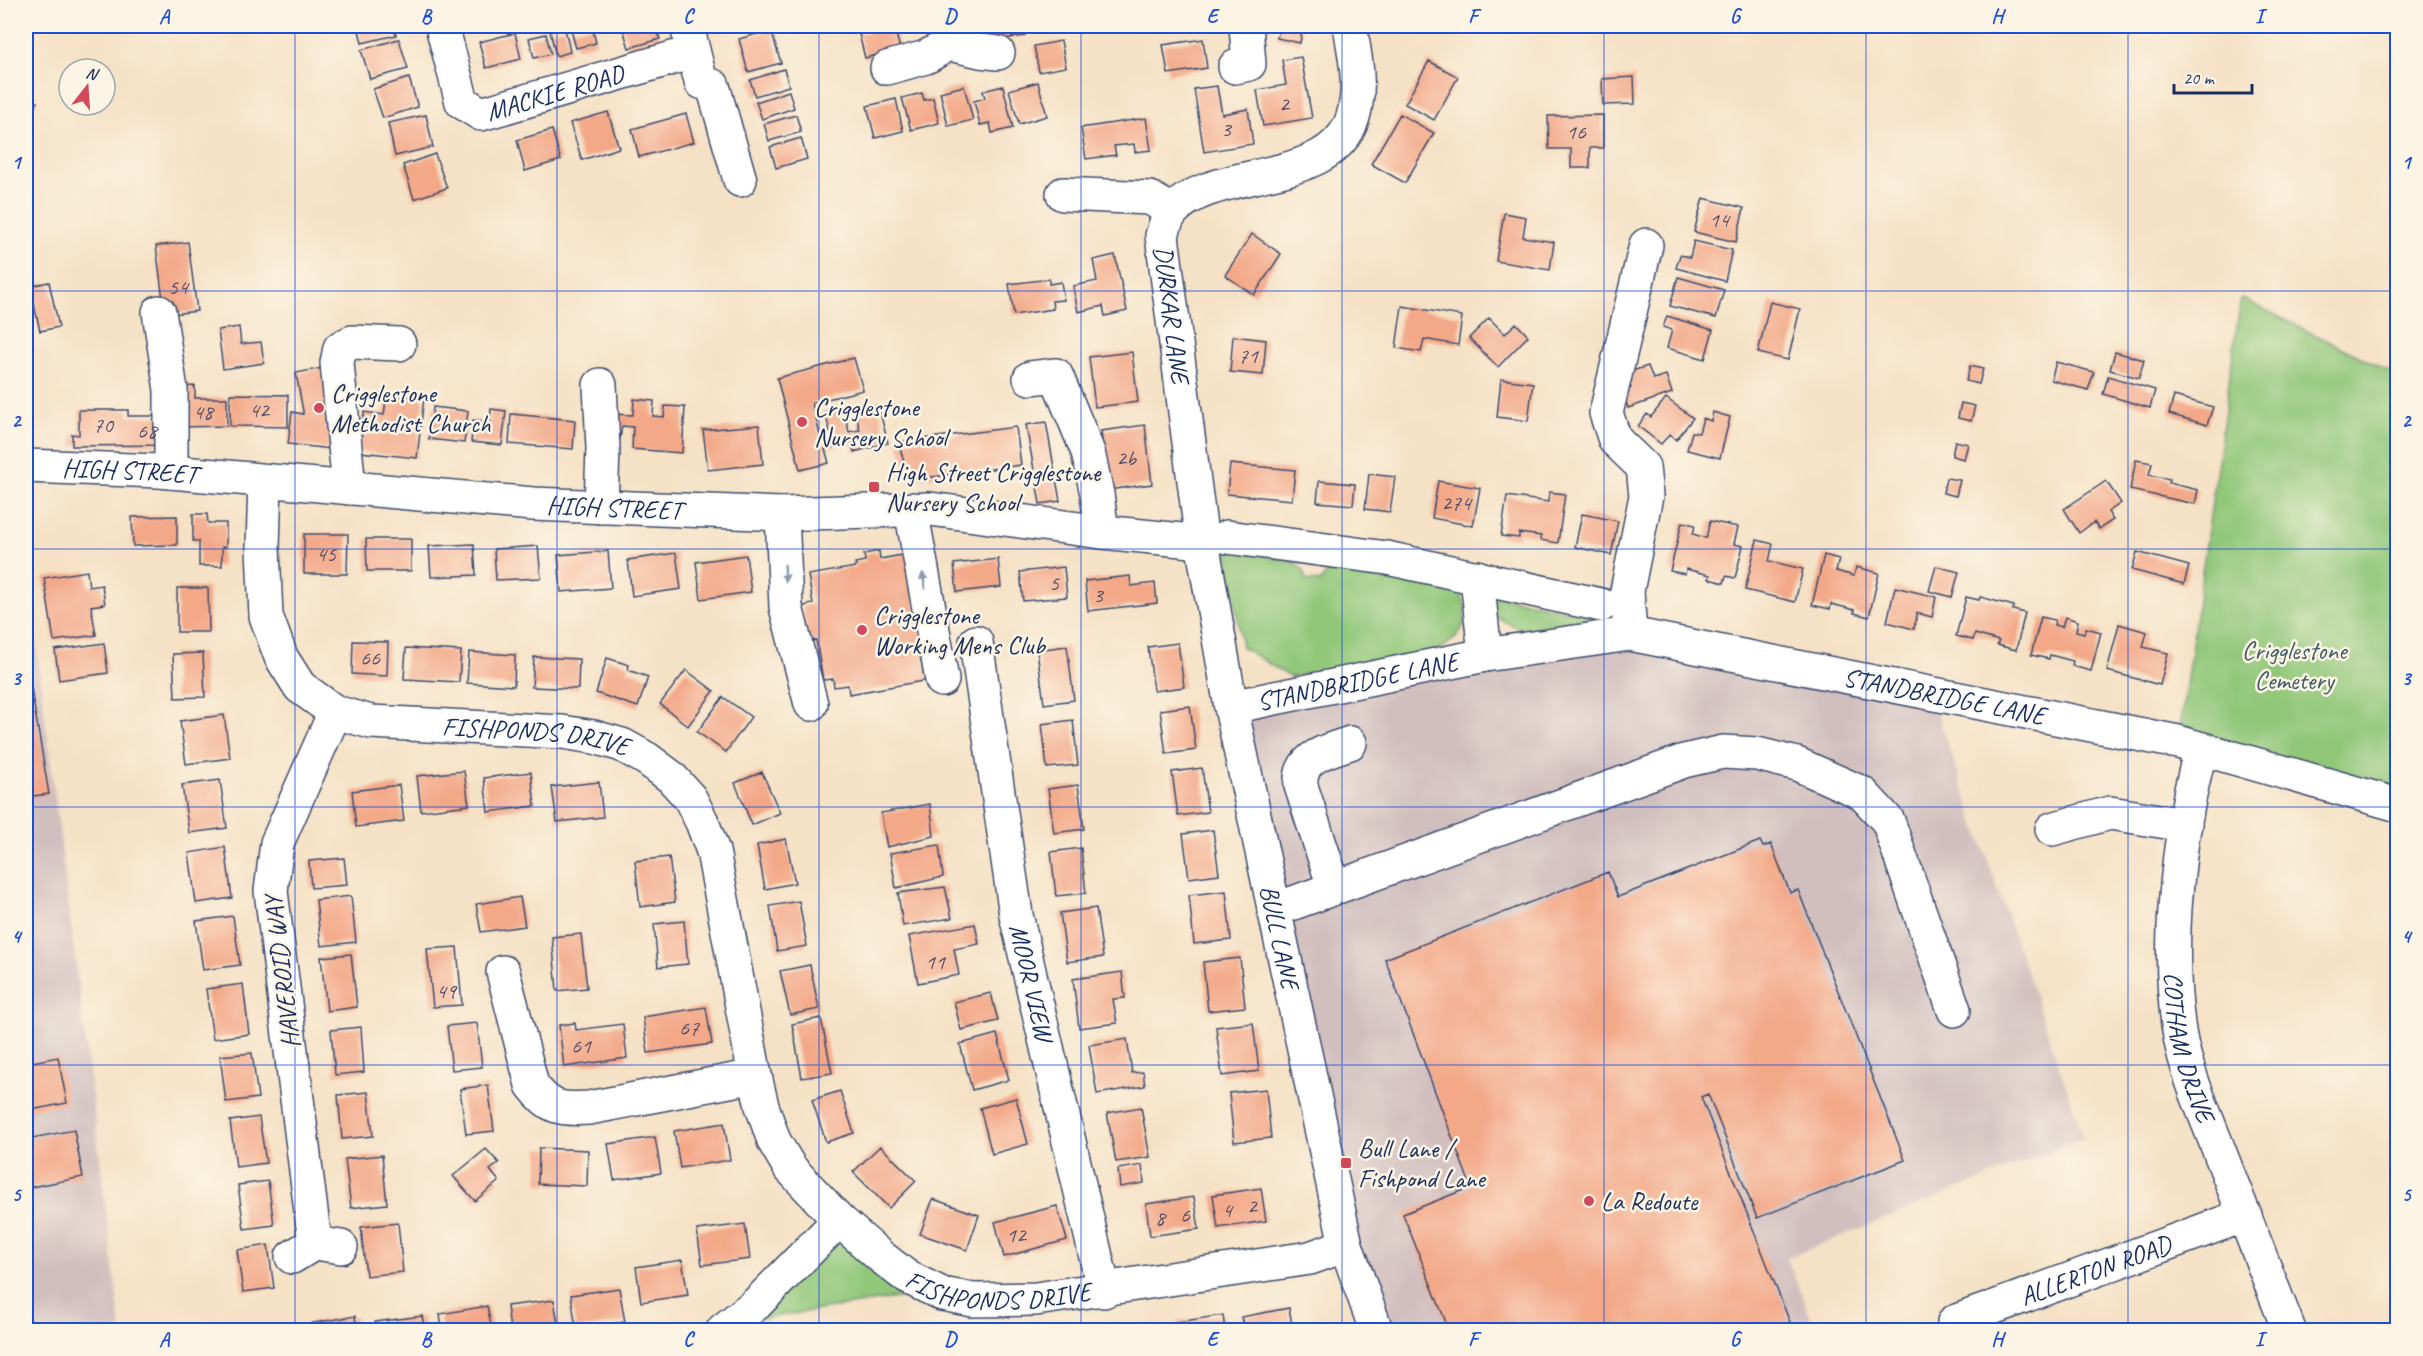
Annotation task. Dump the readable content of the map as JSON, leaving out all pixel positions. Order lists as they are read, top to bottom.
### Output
{
  "streets": {
    "street": [
      "MACKIE ROAD",
      "DURKAR LANE",
      "HIGH STREET",
      "STANDBRIDGE LANE",
      "FISHPONDS DRIVE",
      "BULL LANE",
      "HAVEROID WAY",
      "MOOR VIEW",
      "COTHAM DRIVE",
      "ALLERTON ROAD"
    ]
  },
  "crossings": [
    ["DURKAR LANE", "HIGH STREET"],
    ["DURKAR LANE", "BULL LANE"],
    ["HIGH STREET", "FISHPONDS DRIVE"],
    ["HIGH STREET", "BULL LANE"],
    ["STANDBRIDGE LANE", "BULL LANE"],
    ["STANDBRIDGE LANE", "COTHAM DRIVE"],
    ["FISHPONDS DRIVE", "BULL LANE"],
    ["FISHPONDS DRIVE", "HAVEROID WAY"],
    ["FISHPONDS DRIVE", "MOOR VIEW"],
    ["COTHAM DRIVE", "ALLERTON ROAD"]
  ],
  "parks": ["Crigglestone Cemetery"],
  "places": {
    "other": [
      "Crigglestone Methodist Church",
      "Crigglestone Nursery School",
      "Crigglestone Working Mens Club",
      "La Redoute"
    ],
    "transit": ["High Street Crigglestone Nursery School", "Bull Lane / Fishpond Lane"]
  },
  "house_numbers": [
    "2",
    "3",
    "16",
    "14",
    "54",
    "71",
    "42",
    "48",
    "70",
    "68",
    "2b",
    "274",
    "45",
    "5",
    "3",
    "66",
    "11",
    "49",
    "67",
    "61",
    "2",
    "4",
    "6",
    "8",
    "12"
  ],
  "scale_bar": "20 m",
  "north": "top",
  "grid": {
    "columns": [
      "A",
      "B",
      "C",
      "D",
      "E",
      "F",
      "G",
      "H",
      "I"
    ],
    "rows": [
      "1",
      "2",
      "3",
      "4",
      "5"
    ]
  }
}
